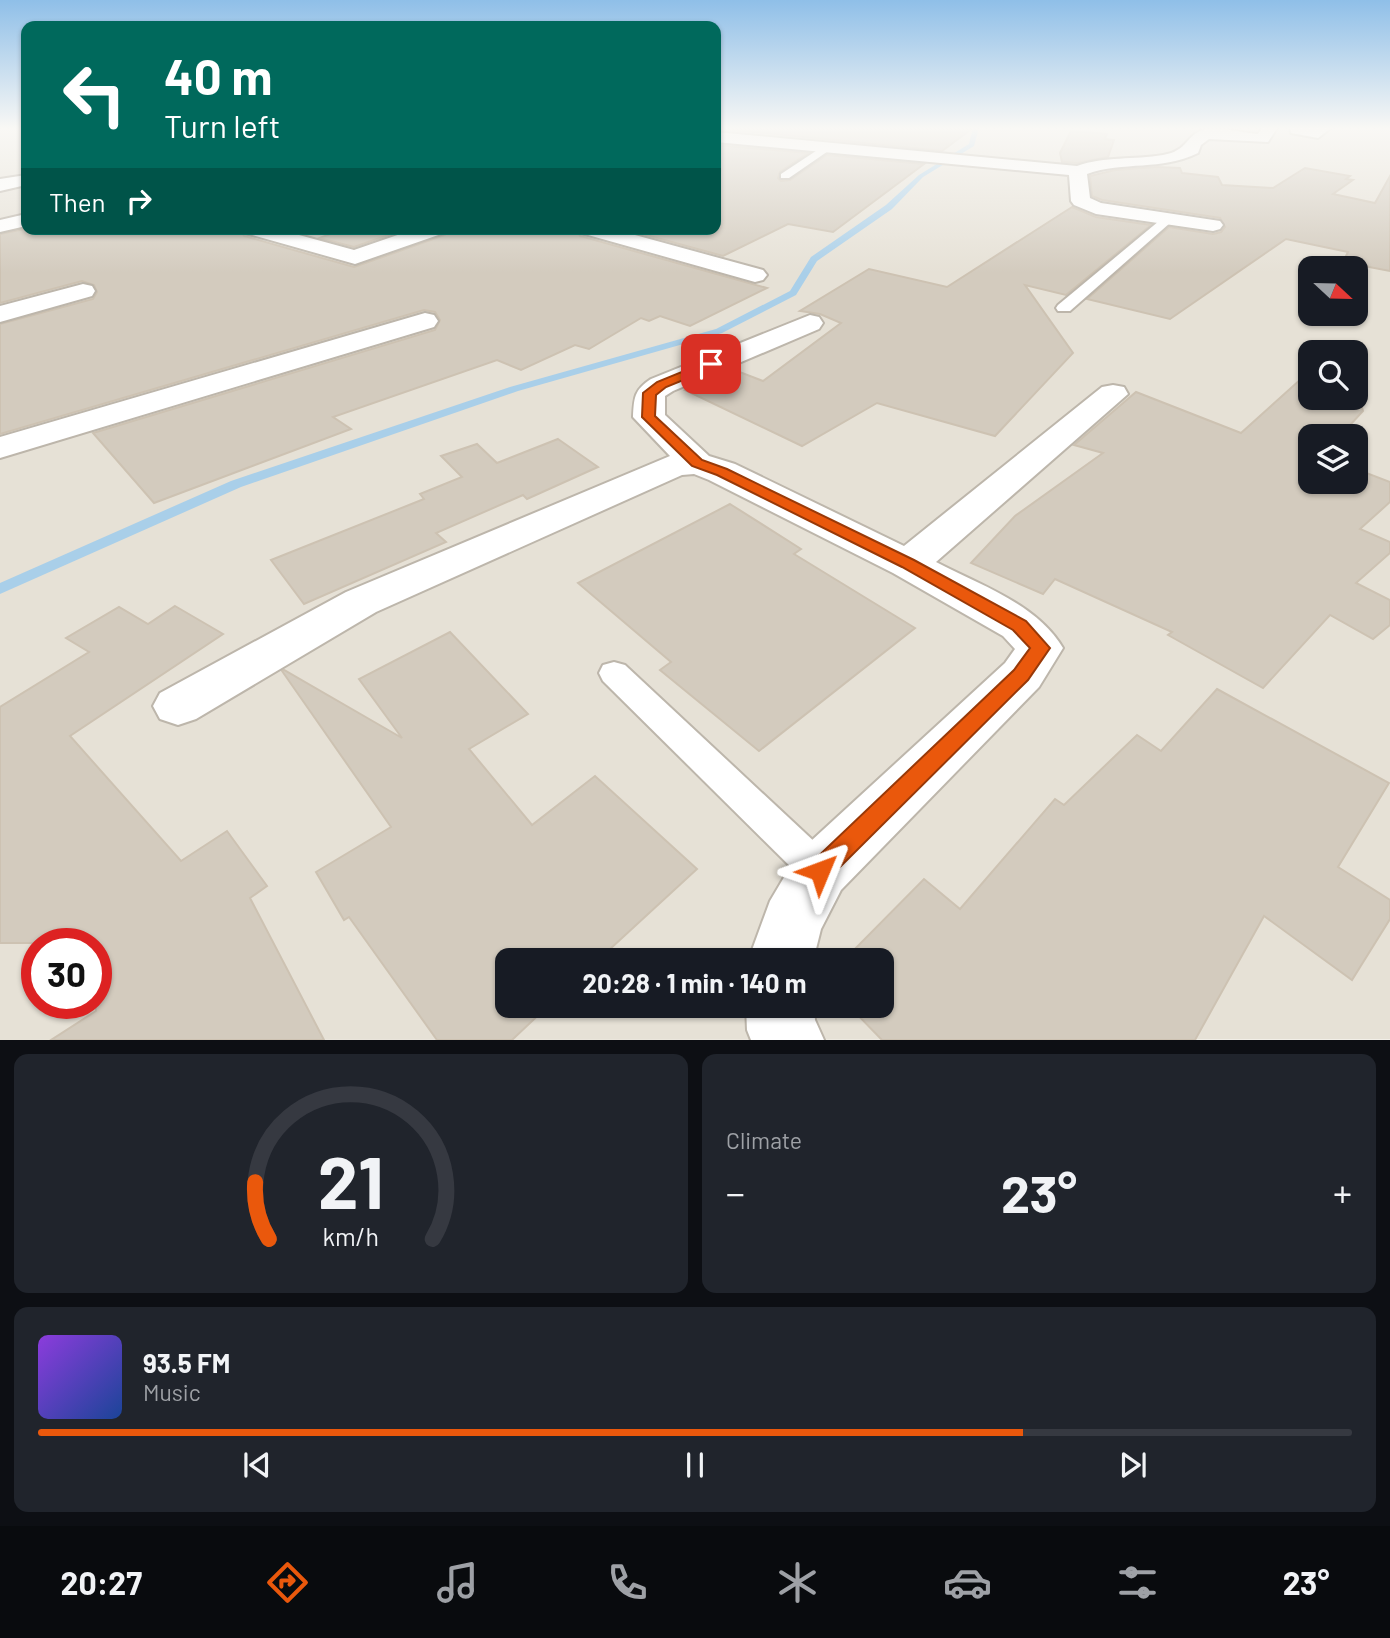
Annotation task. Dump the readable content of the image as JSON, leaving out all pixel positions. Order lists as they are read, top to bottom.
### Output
{
  "north": "right",
  "page": {
    "turn": ["40 m", "Turn left"],
    "then": "Then",
    "limit": "30",
    "trip": "20:28 · 1 min · 140 m",
    "tile": "Climate",
    "heat": ["−", "23°", "+"],
    "song": ["93.5 FM", "Music"],
    "tabs": ["20:27", "23°"],
    "gauge": ["21", "km/h"]
  }
}
